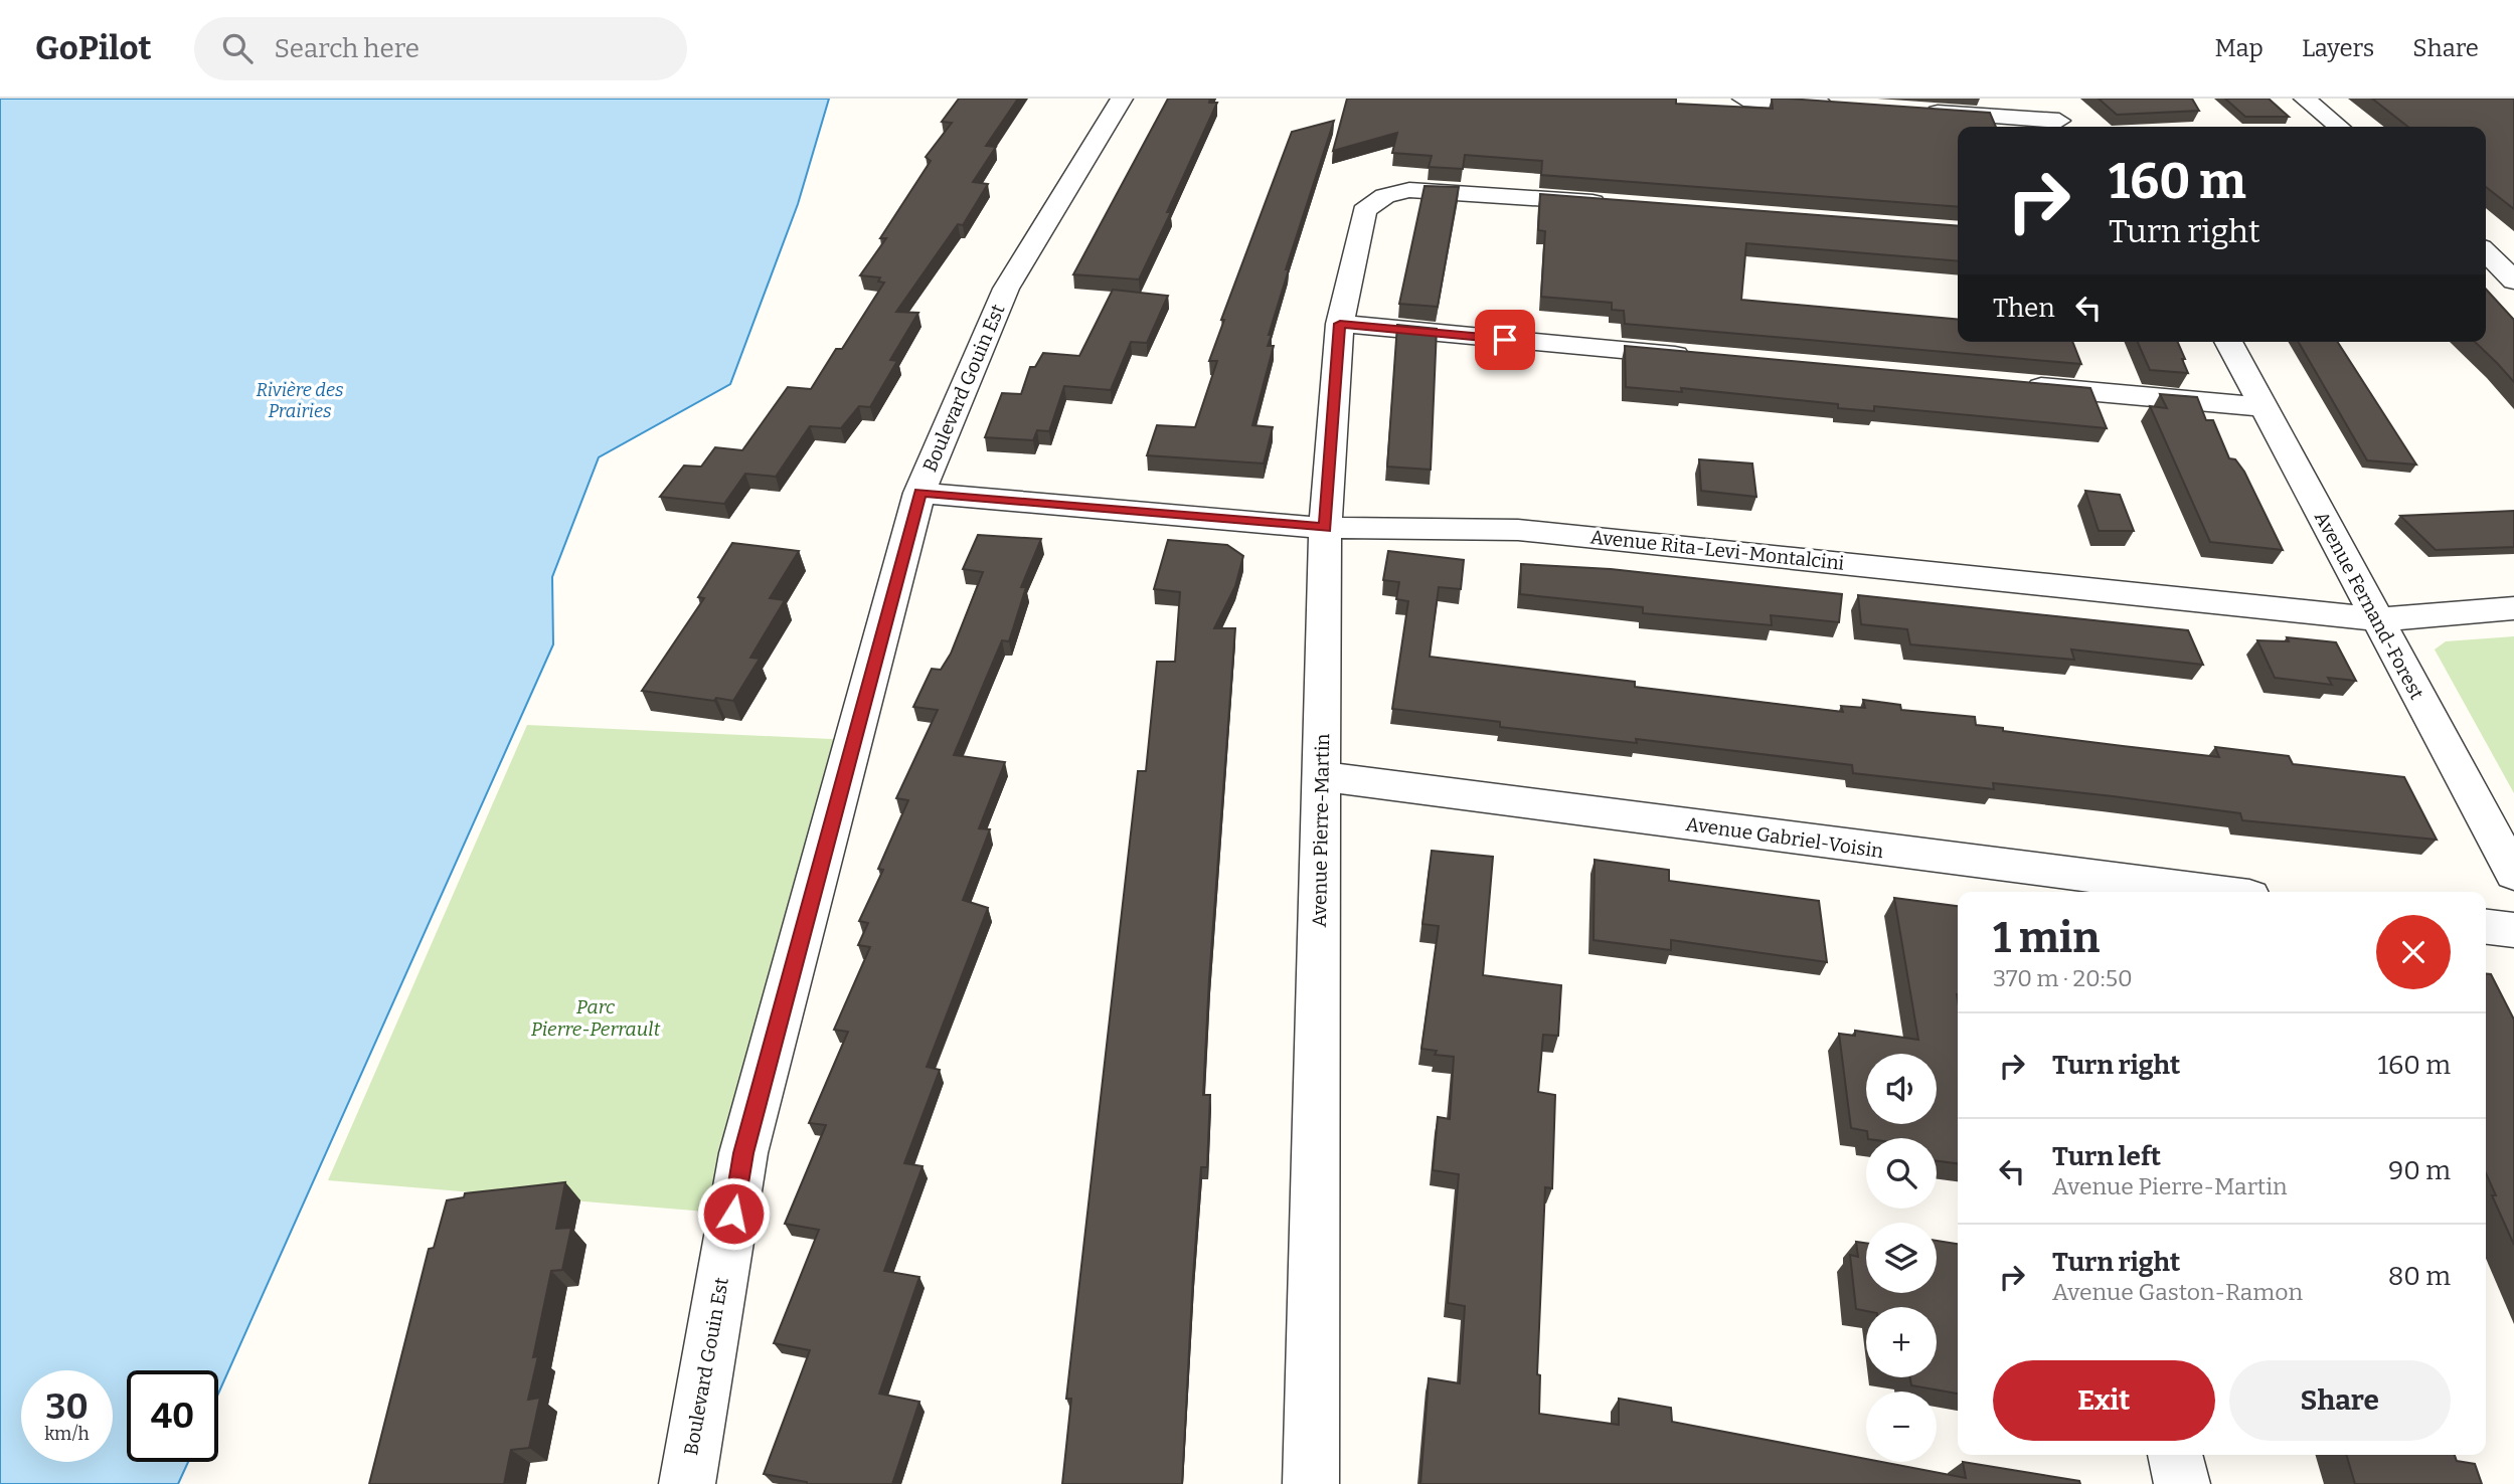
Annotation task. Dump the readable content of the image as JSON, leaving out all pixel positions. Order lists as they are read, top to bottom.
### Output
{
  "streets": {
    "street": [
      "Boulevard Gouin Est",
      "Avenue Rita-Levi-Montalcini",
      "Avenue Fernand-Forest",
      "Avenue Pierre-Martin",
      "Avenue Gabriel-Voisin"
    ]
  },
  "crossings": [
    ["Boulevard Gouin Est", "Avenue Rita-Levi-Montalcini"],
    ["Avenue Rita-Levi-Montalcini", "Avenue Fernand-Forest"],
    ["Avenue Rita-Levi-Montalcini", "Avenue Pierre-Martin"],
    ["Avenue Pierre-Martin", "Avenue Gabriel-Voisin"]
  ],
  "water": ["Rivière des Prairies"],
  "parks": ["Parc Pierre-Perrault"],
  "page": {
    "header": "GoPilot",
    "search": "Search here",
    "nav": ["Map", "Layers", "Share"],
    "turn": ["160 m", "Turn right"],
    "then": "Then",
    "heading": ["1 min", "370 m · 20:50"],
    "list": [
      {
        "name": "Turn right",
        "value": "160 m"
      },
      {
        "name": "Turn left",
        "note": "Avenue Pierre-Martin",
        "value": "90 m"
      },
      {
        "name": "Turn right",
        "note": "Avenue Gaston-Ramon",
        "value": "80 m"
      }
    ],
    "map_buttons": ["+", "−"],
    "buttons": ["Exit", "Share"],
    "speed": "30 km/h",
    "limit": "40"
  }
}
